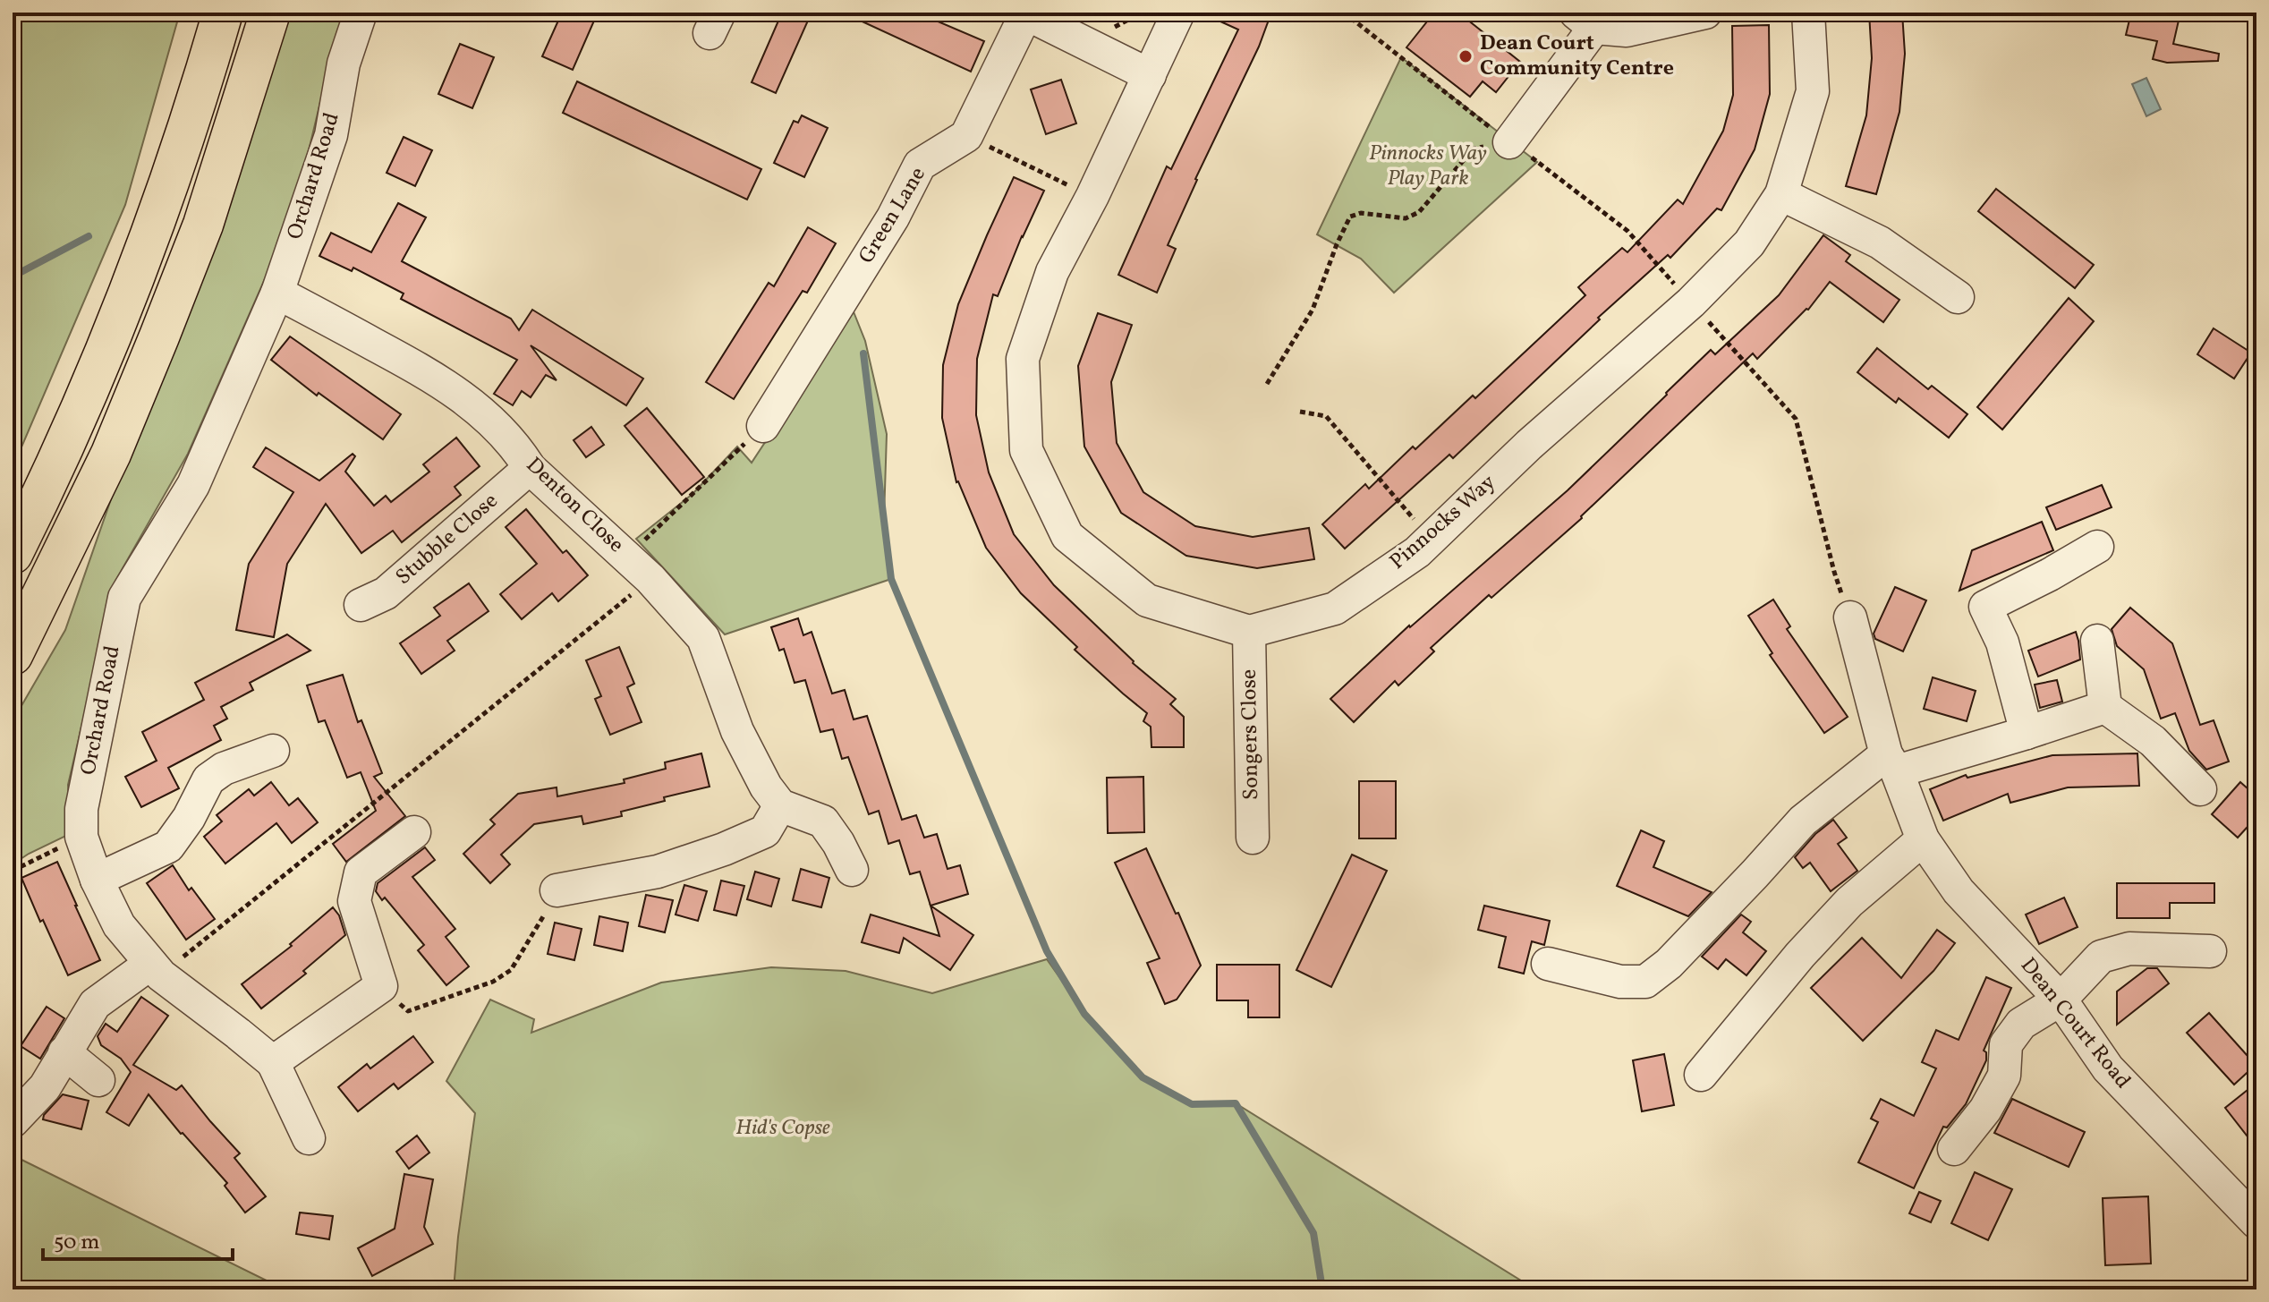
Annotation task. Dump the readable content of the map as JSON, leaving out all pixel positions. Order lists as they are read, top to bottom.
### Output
{
  "streets": {
    "street": [
      "Orchard Road",
      "Green Lane",
      "Denton Close",
      "Pinnocks Way",
      "Stubble Close",
      "Songers Close",
      "Dean Court Road"
    ]
  },
  "crossings": [
    ["Orchard Road", "Denton Close"],
    ["Denton Close", "Stubble Close"],
    ["Pinnocks Way", "Songers Close"]
  ],
  "parks": ["Pinnocks Way Play Park", "Hid's Copse"],
  "places": ["Dean Court Community Centre"],
  "scale_bar": "50 m"
}
